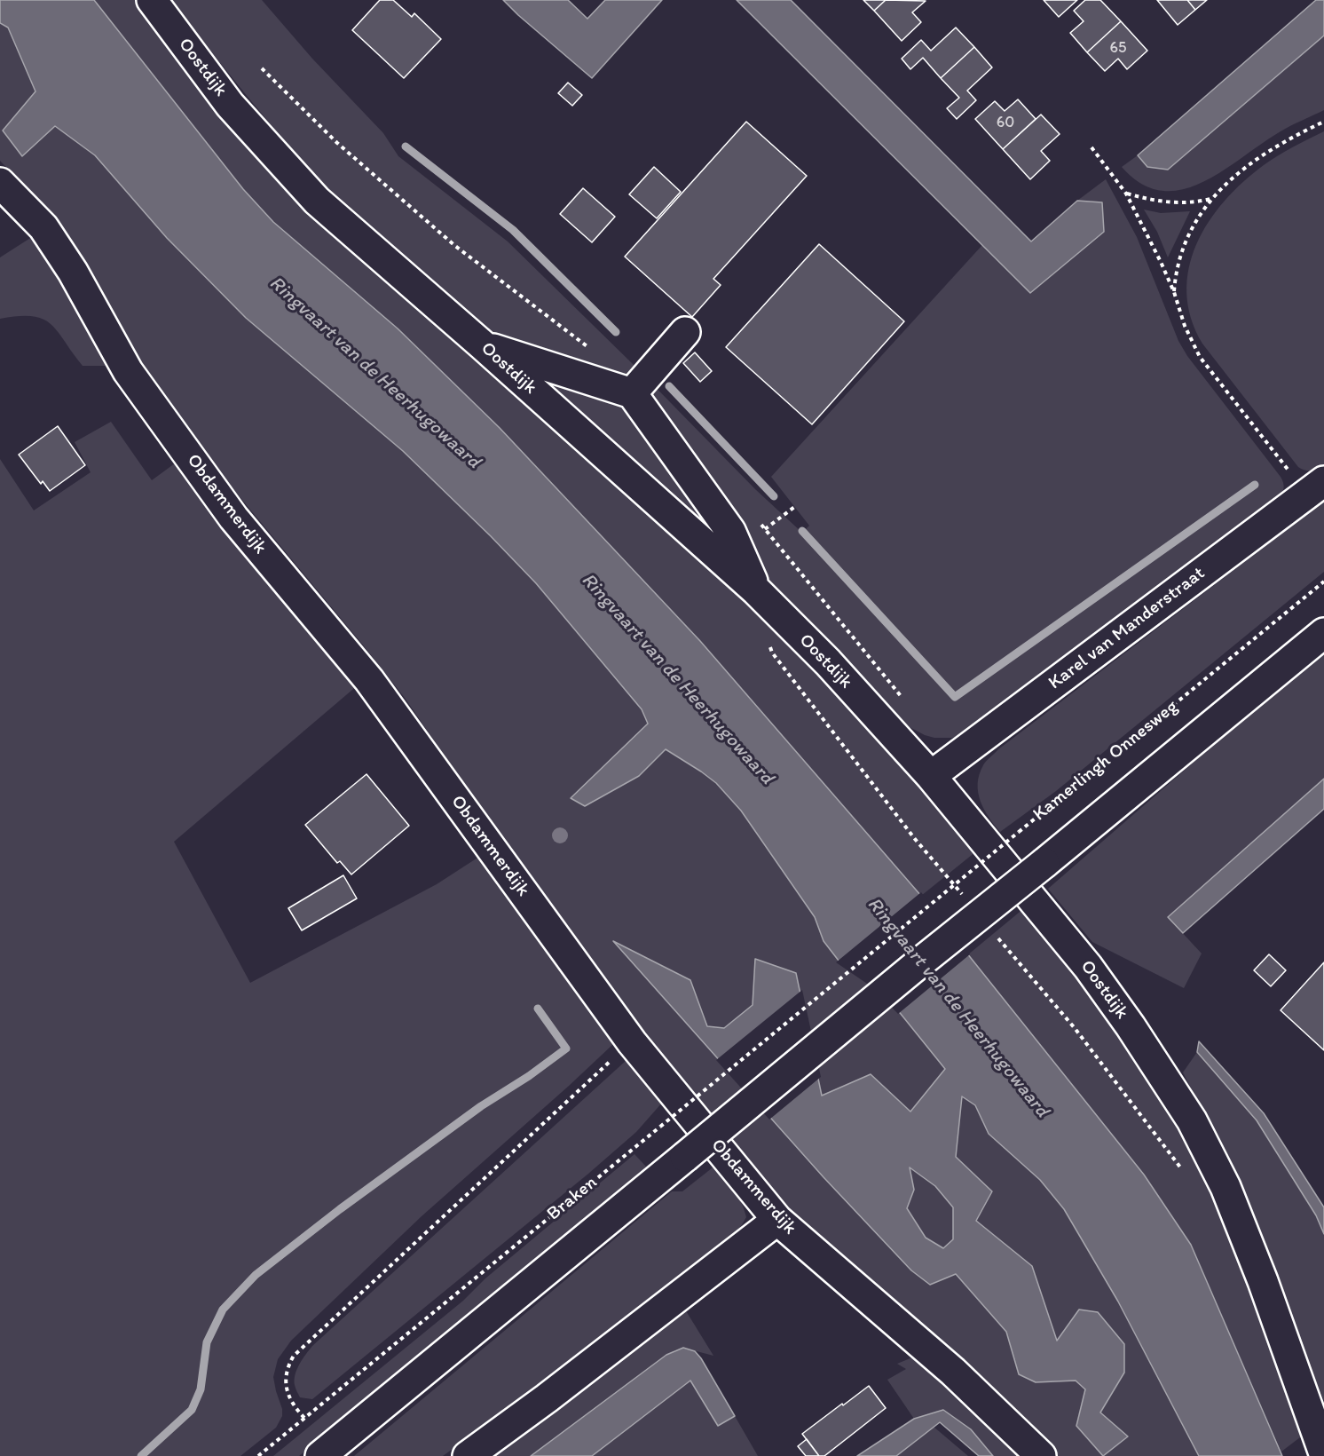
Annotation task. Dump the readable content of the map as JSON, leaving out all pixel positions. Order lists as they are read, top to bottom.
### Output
{
  "streets": {
    "street": [
      "Oostdijk",
      "Obdammerdijk",
      "Karel van Manderstraat",
      "Braken"
    ],
    "path": ["Kamerlingh Onnesweg"]
  },
  "crossings": [
    ["Oostdijk", "Karel van Manderstraat"],
    ["Kamerlingh Onnesweg", "Braken"]
  ],
  "water": ["Ringvaart van de Heerhugowaard"],
  "house_numbers": ["65", "60"]
}
